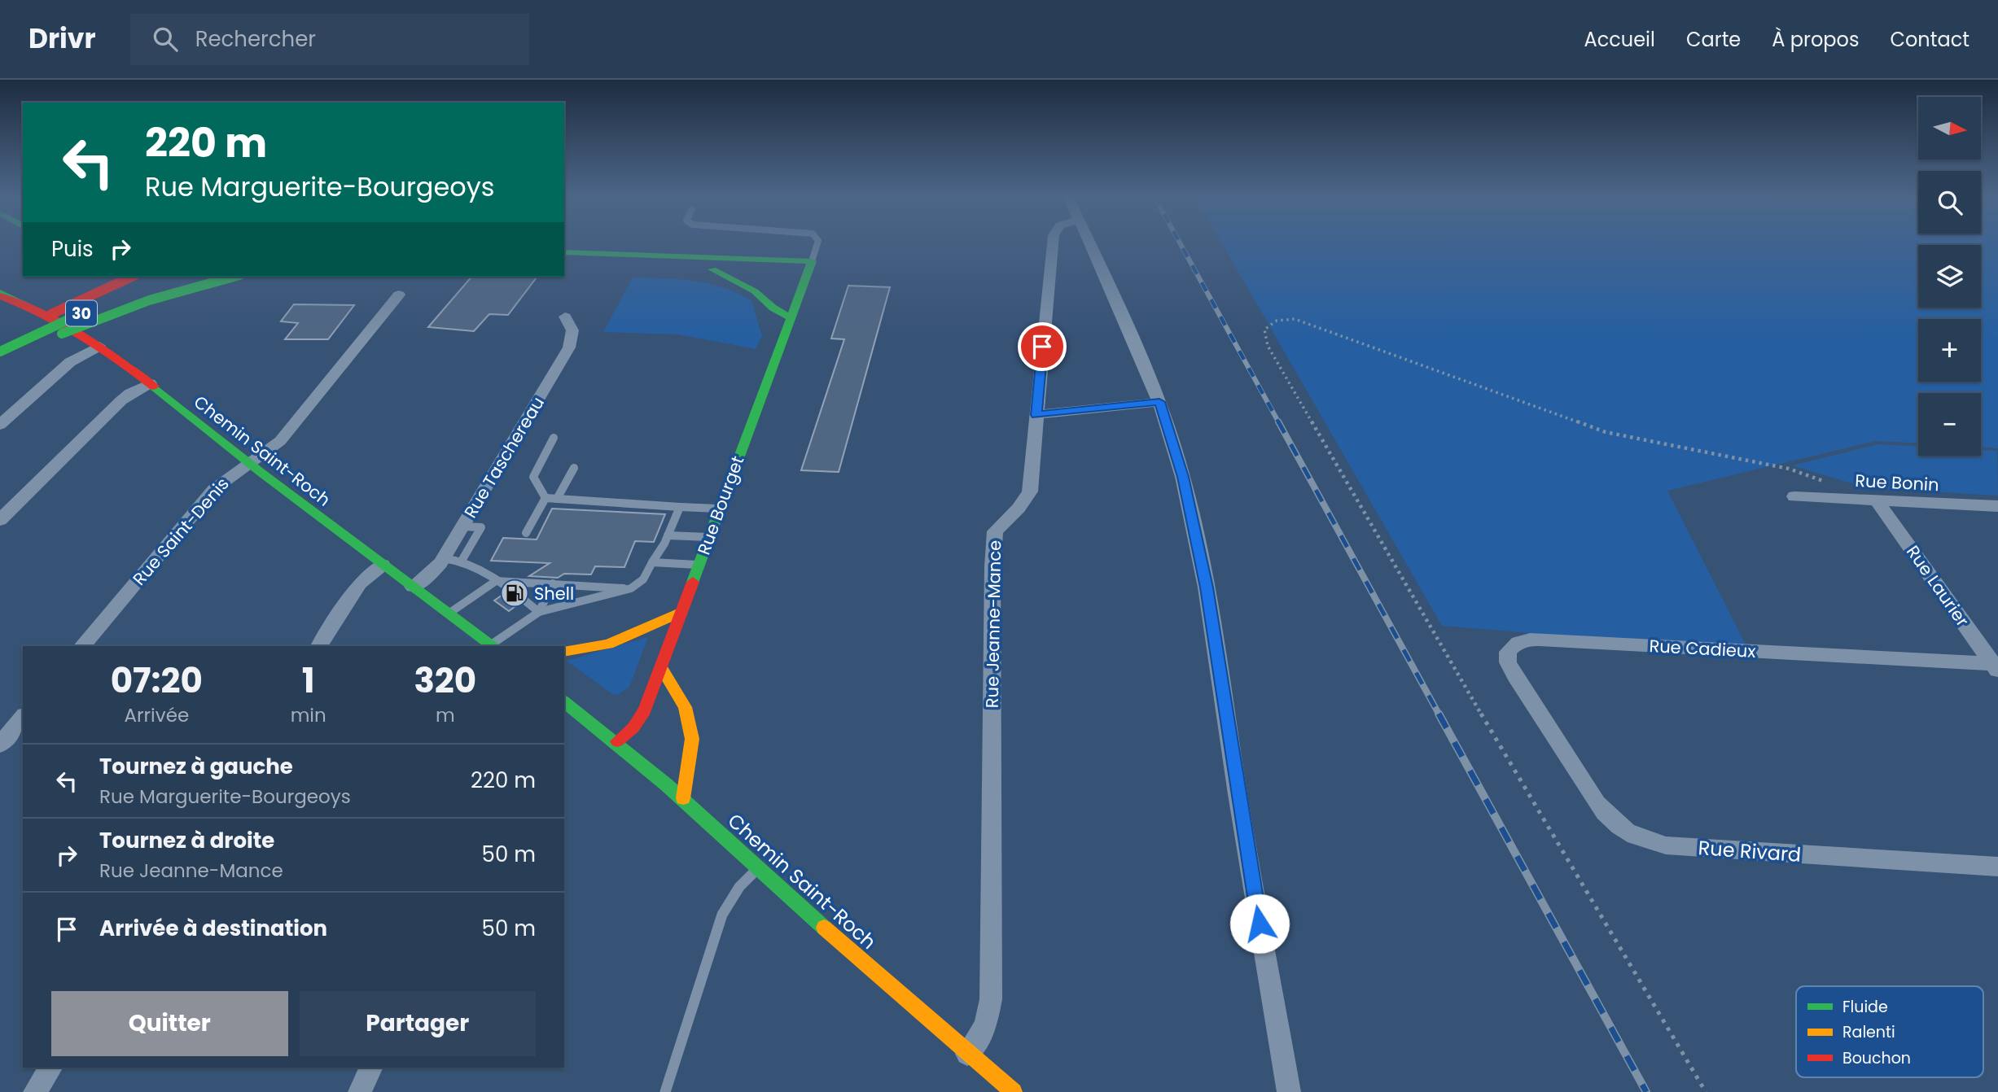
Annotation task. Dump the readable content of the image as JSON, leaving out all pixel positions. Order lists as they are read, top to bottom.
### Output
{
  "streets": {
    "main road": ["30", "Chemin Saint-Roch", "Rue Bourget"],
    "street": [
      "Rue Taschereau",
      "Rue Bonin",
      "Rue Saint-Denis",
      "Rue Laurier",
      "Rue Jeanne-Mance",
      "Rue Cadieux",
      "Rue Rivard"
    ]
  },
  "crossings": [
    ["Chemin Saint-Roch", "Rue Taschereau"],
    ["Chemin Saint-Roch", "Rue Bourget"],
    ["Chemin Saint-Roch", "Rue Saint-Denis"],
    ["Chemin Saint-Roch", "Rue Jeanne-Mance"],
    ["Rue Bonin", "Rue Laurier"],
    ["Rue Laurier", "Rue Cadieux"],
    ["Rue Cadieux", "Rue Rivard"]
  ],
  "places": {
    "fuel station": ["Shell"]
  },
  "legend": ["Fluide", "Ralenti", "Bouchon"],
  "north": "right",
  "page": {
    "header": "Drivr",
    "search": "Rechercher",
    "nav": [
      "Accueil",
      "Carte",
      "À propos",
      "Contact"
    ],
    "map_buttons": ["+", "−"],
    "turn": ["220 m", "Rue Marguerite-Bourgeoys"],
    "then": "Puis",
    "eta": [
      "07:20",
      "Arrivée",
      "1",
      "min",
      "320",
      "m"
    ],
    "list": [
      {
        "name": "Tournez à gauche",
        "note": "Rue Marguerite-Bourgeoys",
        "value": "220 m"
      },
      {
        "name": "Tournez à droite",
        "note": "Rue Jeanne-Mance",
        "value": "50 m"
      },
      {
        "name": "Arrivée à destination",
        "value": "50 m"
      }
    ],
    "buttons": ["Quitter", "Partager"]
  }
}
